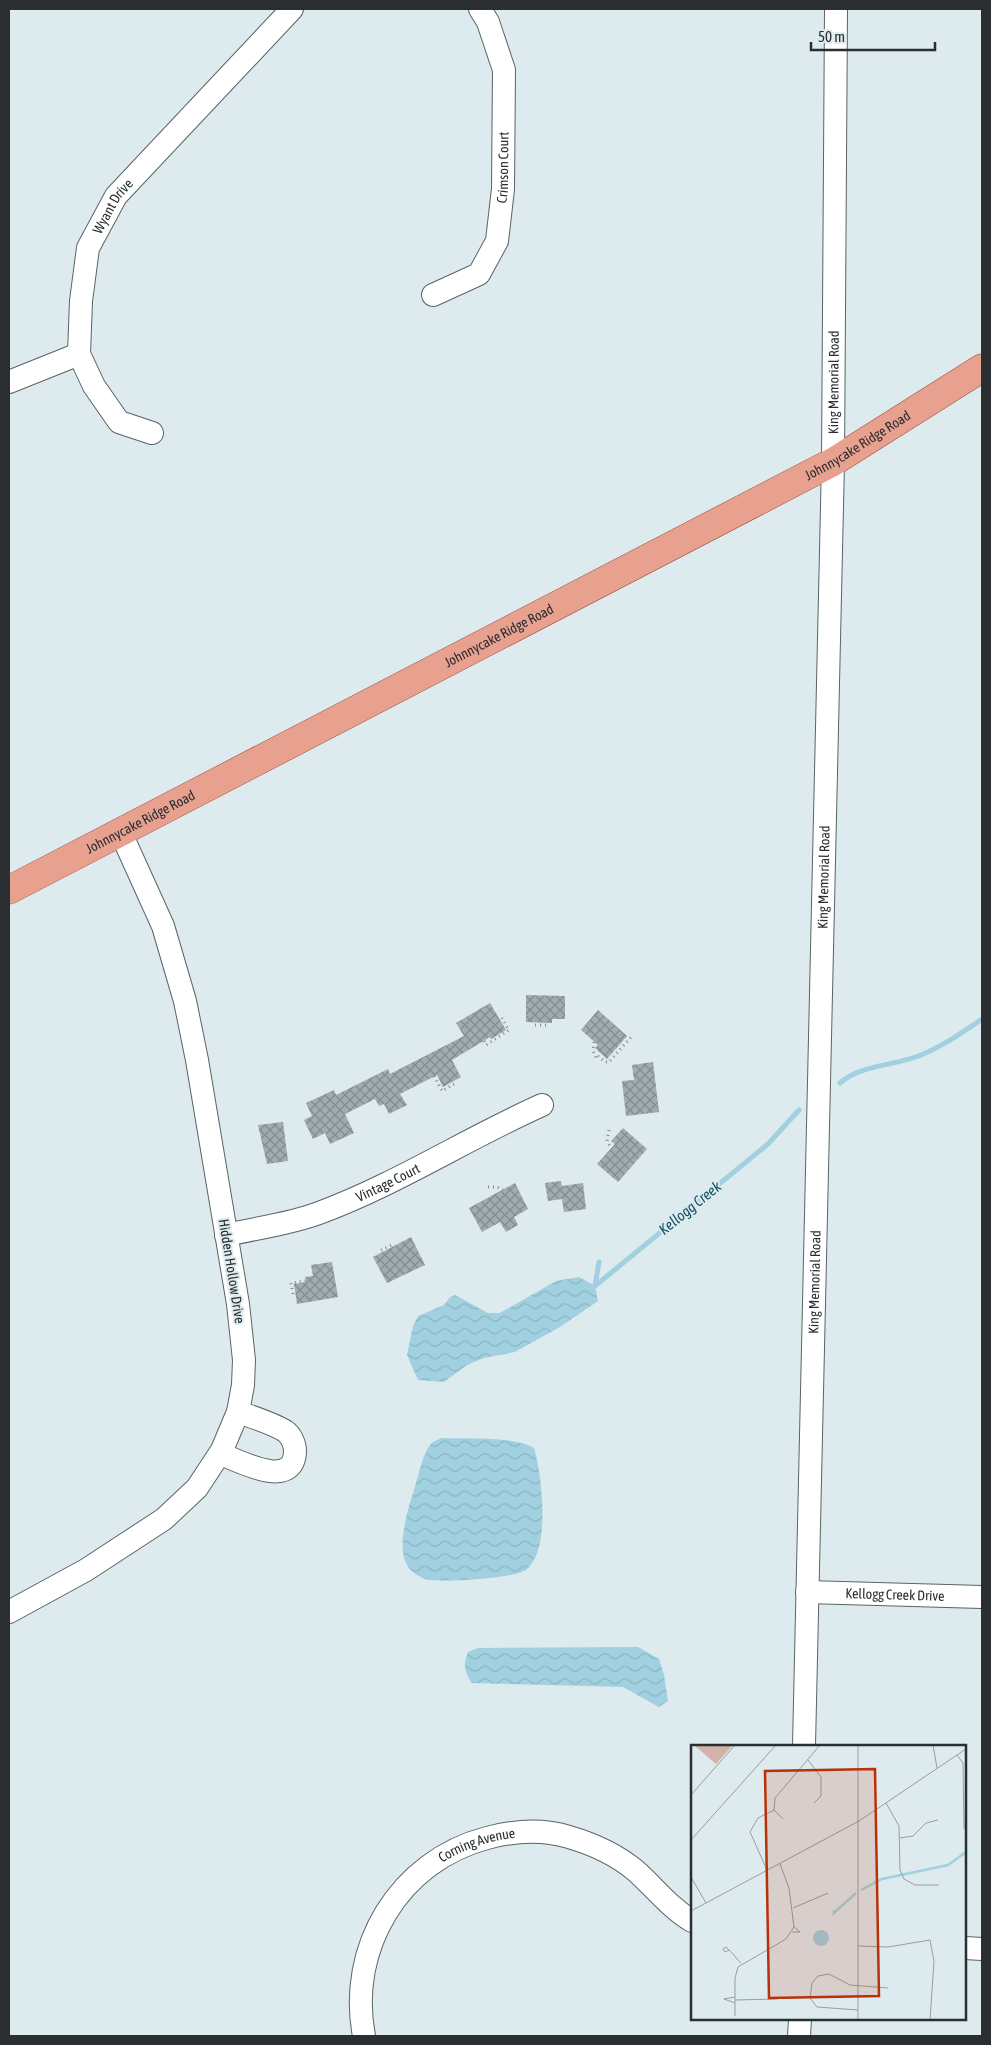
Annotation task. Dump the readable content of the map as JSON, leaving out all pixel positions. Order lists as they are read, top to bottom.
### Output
{
  "streets": {
    "main road": ["Johnnycake Ridge Road"],
    "street": [
      "Crimson Court",
      "Wyant Drive",
      "King Memorial Road",
      "Vintage Court",
      "Hidden Hollow Drive",
      "Kellogg Creek Drive",
      "Corning Avenue"
    ]
  },
  "crossings": [
    ["King Memorial Road", "Johnnycake Ridge Road"],
    ["King Memorial Road", "Kellogg Creek Drive"],
    ["Johnnycake Ridge Road", "Hidden Hollow Drive"],
    ["Vintage Court", "Hidden Hollow Drive"]
  ],
  "water": ["Kellogg Creek"],
  "scale_bar": "50 m"
}
